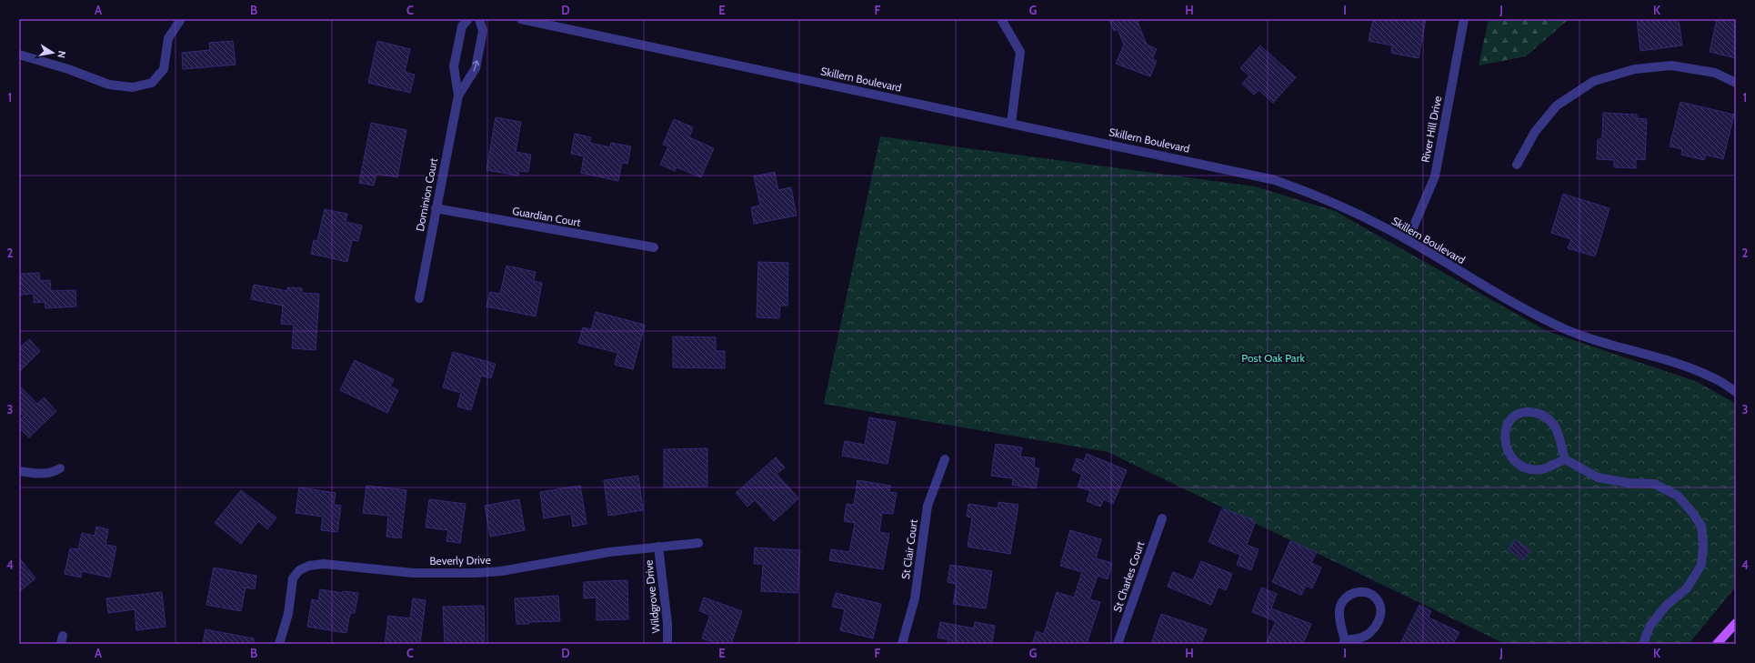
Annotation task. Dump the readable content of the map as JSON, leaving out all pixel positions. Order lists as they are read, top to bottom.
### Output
{
  "streets": {
    "street": [
      "Skillern Boulevard",
      "River Hill Drive",
      "Dominion Court",
      "Guardian Court",
      "St Clair Court",
      "Beverly Drive",
      "St Charles Court",
      "Wildgrove Drive"
    ]
  },
  "crossings": [
    ["Skillern Boulevard", "River Hill Drive"],
    ["Dominion Court", "Guardian Court"],
    ["Beverly Drive", "Wildgrove Drive"]
  ],
  "parks": ["Post Oak Park"],
  "north": "right",
  "grid": {
    "columns": [
      "A",
      "B",
      "C",
      "D",
      "E",
      "F",
      "G",
      "H",
      "I",
      "J",
      "K"
    ],
    "rows": [
      "1",
      "2",
      "3",
      "4"
    ]
  }
}
